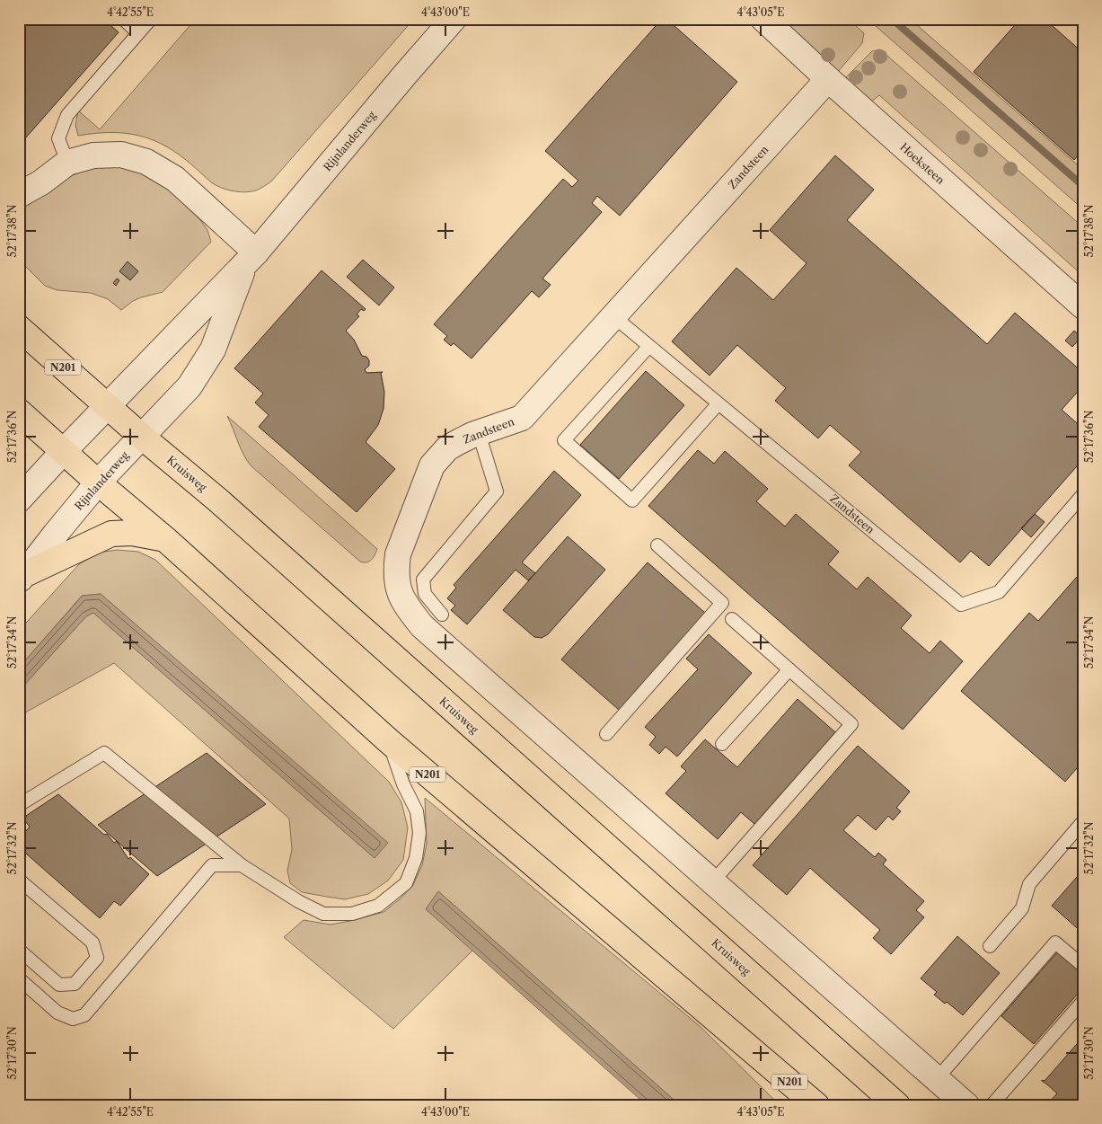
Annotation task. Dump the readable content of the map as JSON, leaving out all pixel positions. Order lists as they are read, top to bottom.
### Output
{
  "streets": {
    "highway": ["N201", "Kruisweg"],
    "street": ["Rijnlanderweg", "Hoeksteen", "Zandsteen"]
  },
  "crossings": [
    ["Rijnlanderweg", "N201"],
    ["Rijnlanderweg", "Kruisweg"],
    ["Hoeksteen", "Zandsteen"]
  ],
  "coordinates": [
    "4°42'55\"E",
    "4°43'00\"E",
    "4°43'05\"E",
    "52°17'38\"N",
    "52°17'36\"N",
    "52°17'34\"N",
    "52°17'32\"N",
    "52°17'30\"N"
  ]
}
